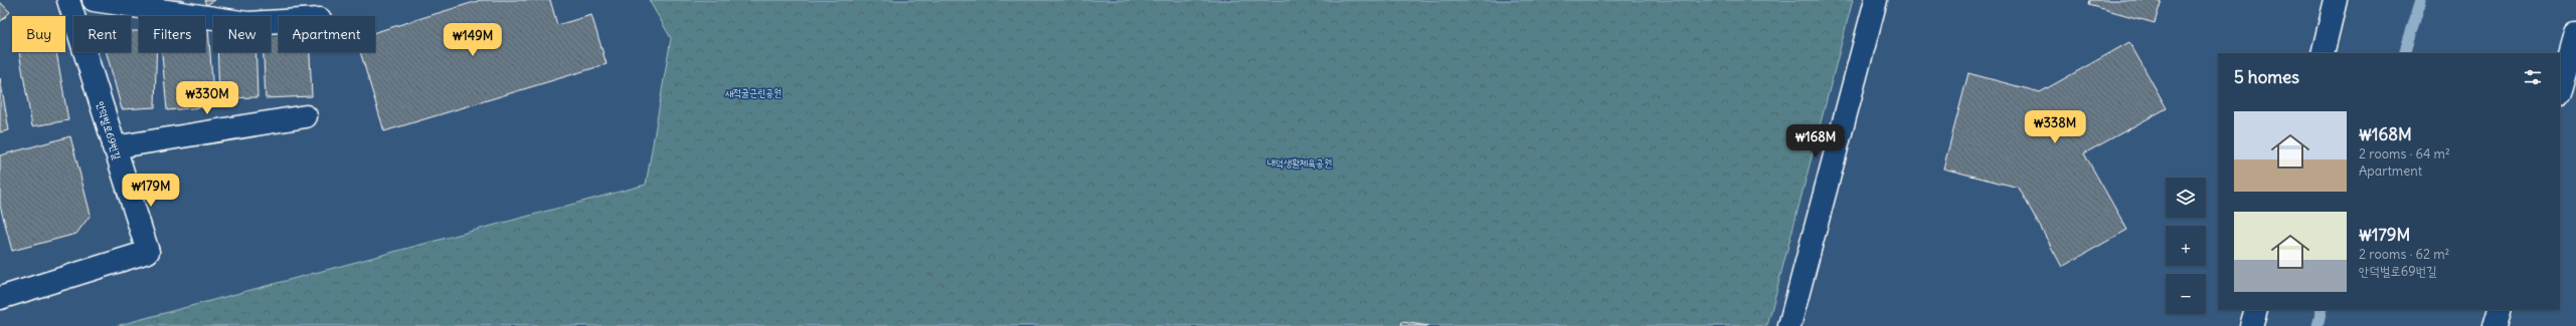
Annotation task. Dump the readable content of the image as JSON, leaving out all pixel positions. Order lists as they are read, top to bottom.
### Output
{
  "streets": {
    "street": ["안덕벌로69번길"]
  },
  "parks": ["새적굴근린공원", "내덕생활체육공원"],
  "page": {
    "chip": [
      "Buy",
      "Rent",
      "Filters",
      "New",
      "Apartment"
    ],
    "price": [
      "₩149M",
      "₩330M",
      "₩338M",
      "₩168M",
      "₩179M"
    ],
    "heading": "5 homes",
    "list": [
      {
        "name": "₩168M",
        "note": "2 rooms · 64 m² · Apartment"
      },
      {
        "name": "₩179M",
        "note": "2 rooms · 62 m² · 안덕벌로69번길"
      }
    ],
    "map_buttons": ["+", "−"]
  }
}
